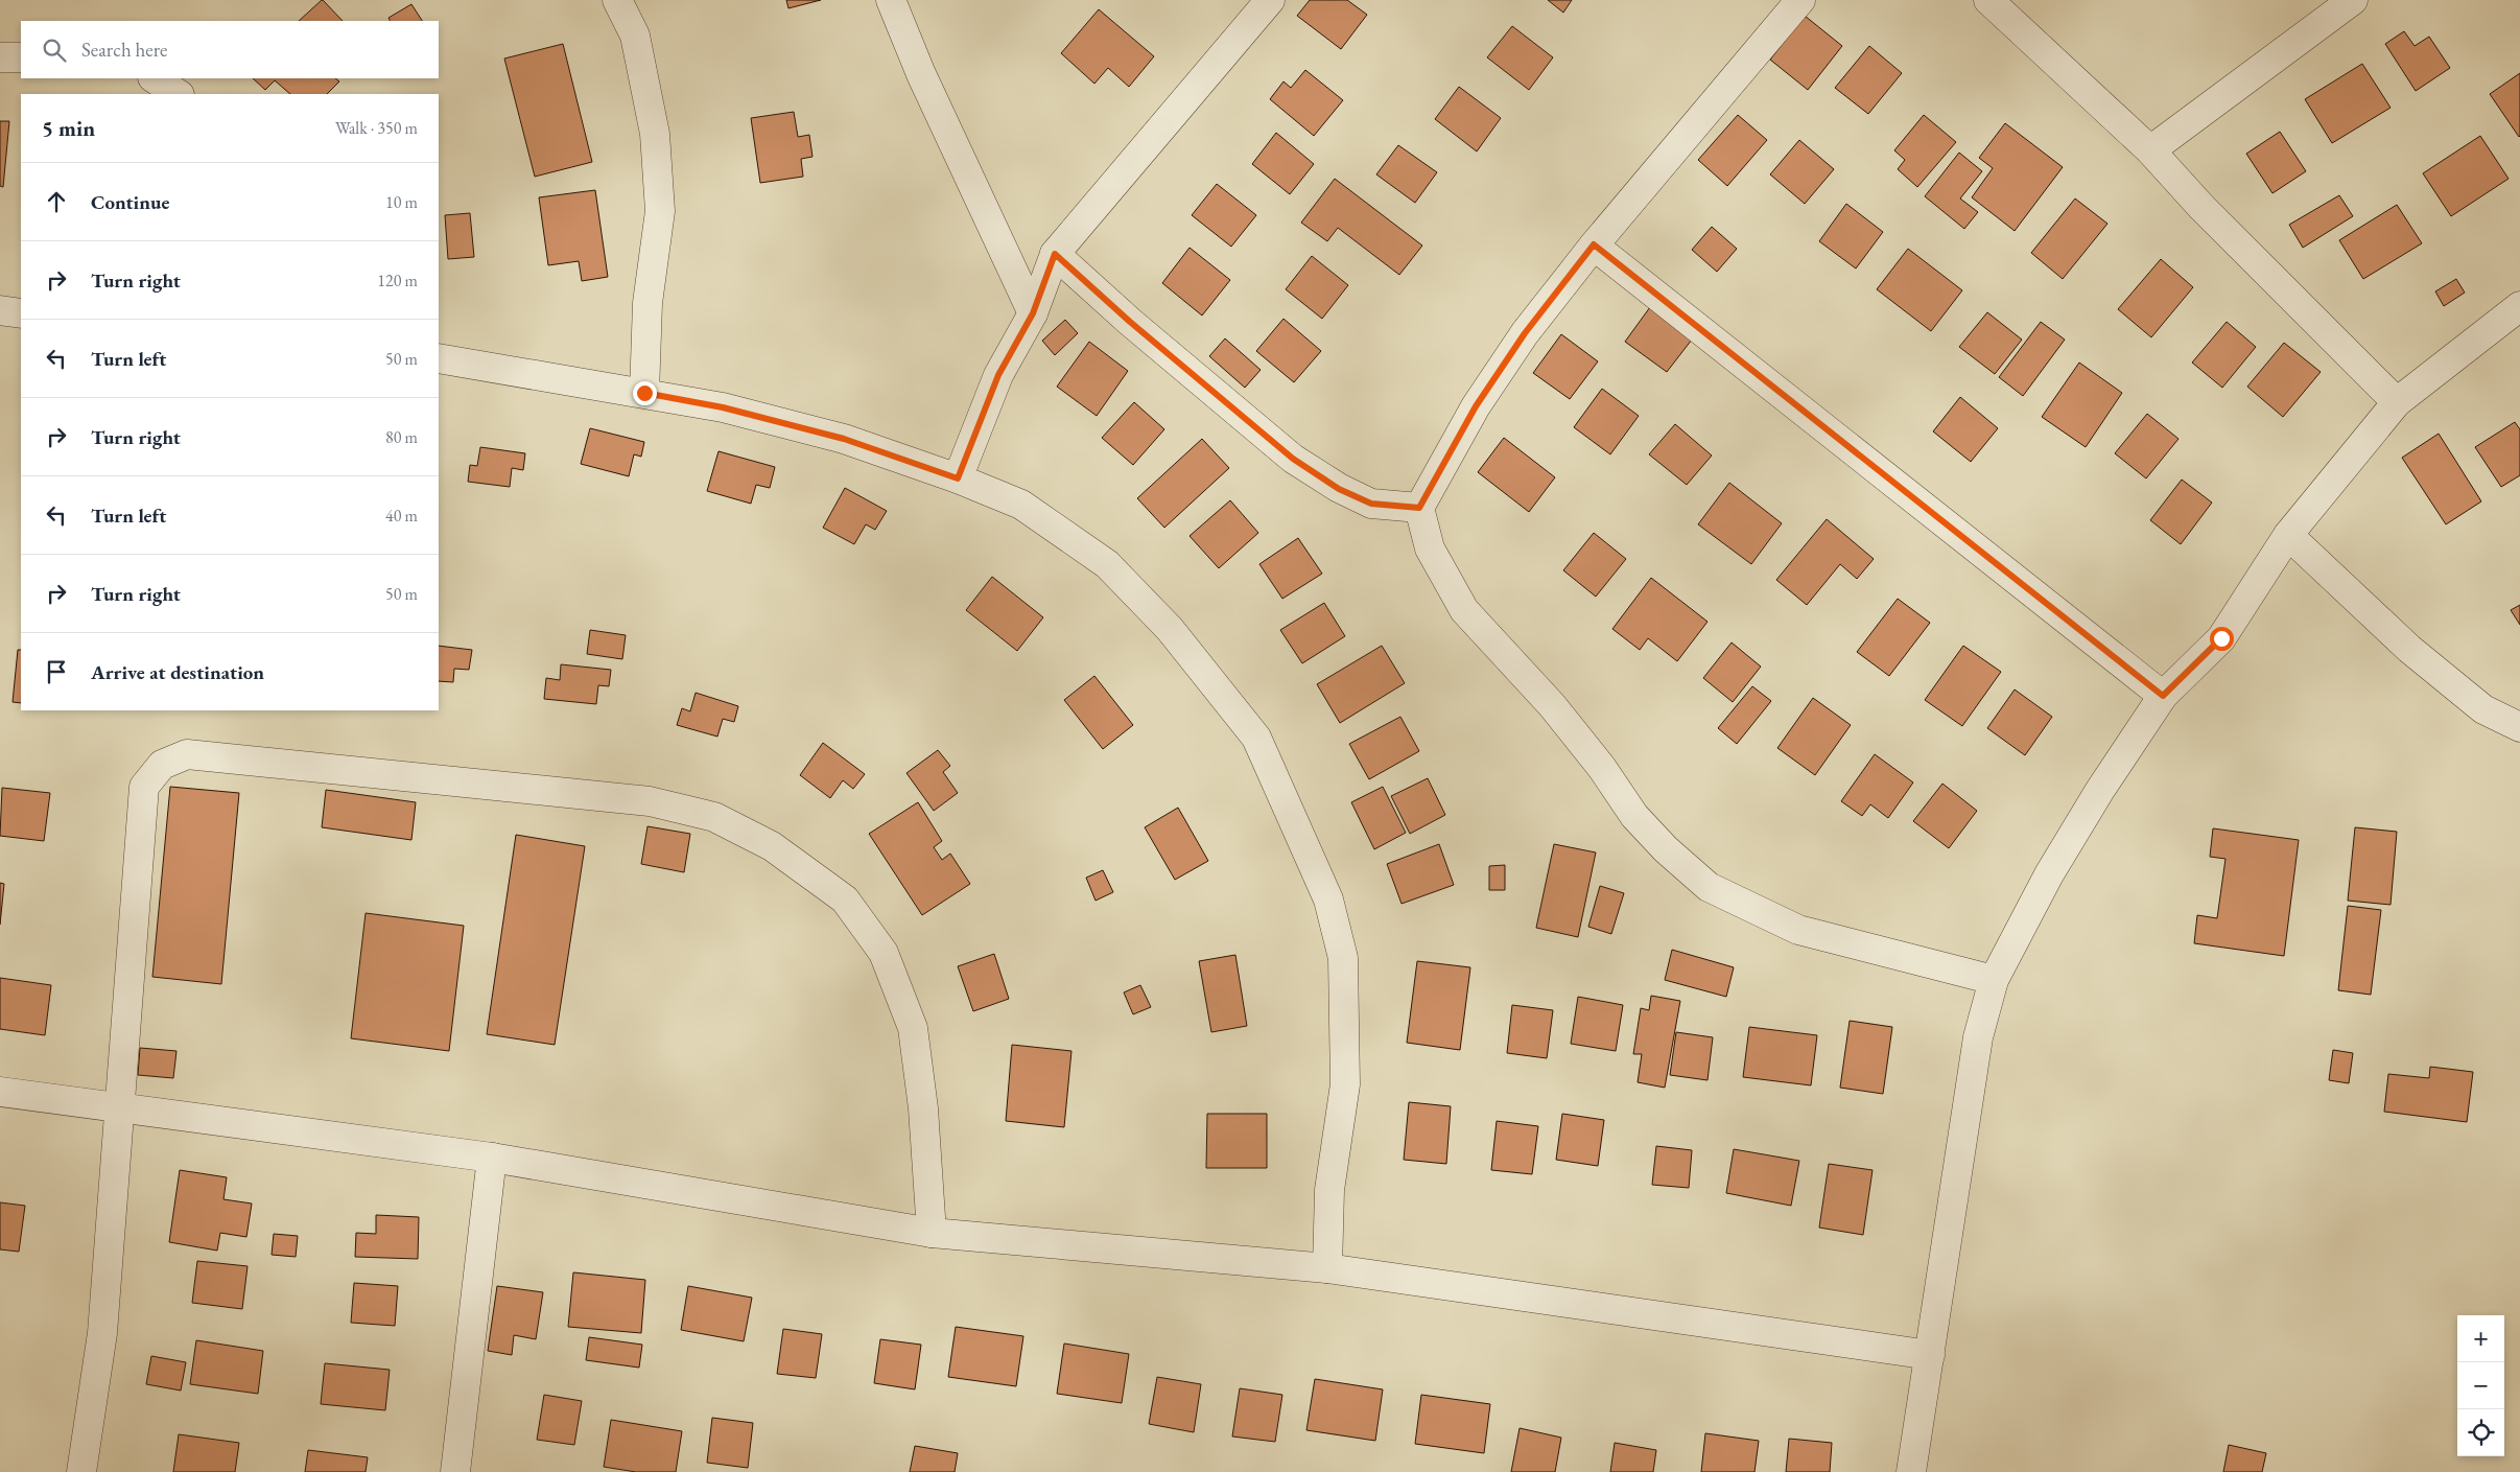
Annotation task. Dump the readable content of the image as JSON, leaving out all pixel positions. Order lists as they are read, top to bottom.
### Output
{
  "page": {
    "search": "Search here",
    "heading": ["5 min", "Walk · 350 m"],
    "list": [
      ["Continue", "10 m"],
      ["Turn right", "120 m"],
      ["Turn left", "50 m"],
      ["Turn right", "80 m"],
      ["Turn left", "40 m"],
      ["Turn right", "50 m"],
      "Arrive at destination"
    ],
    "map_buttons": ["+", "−"]
  }
}
